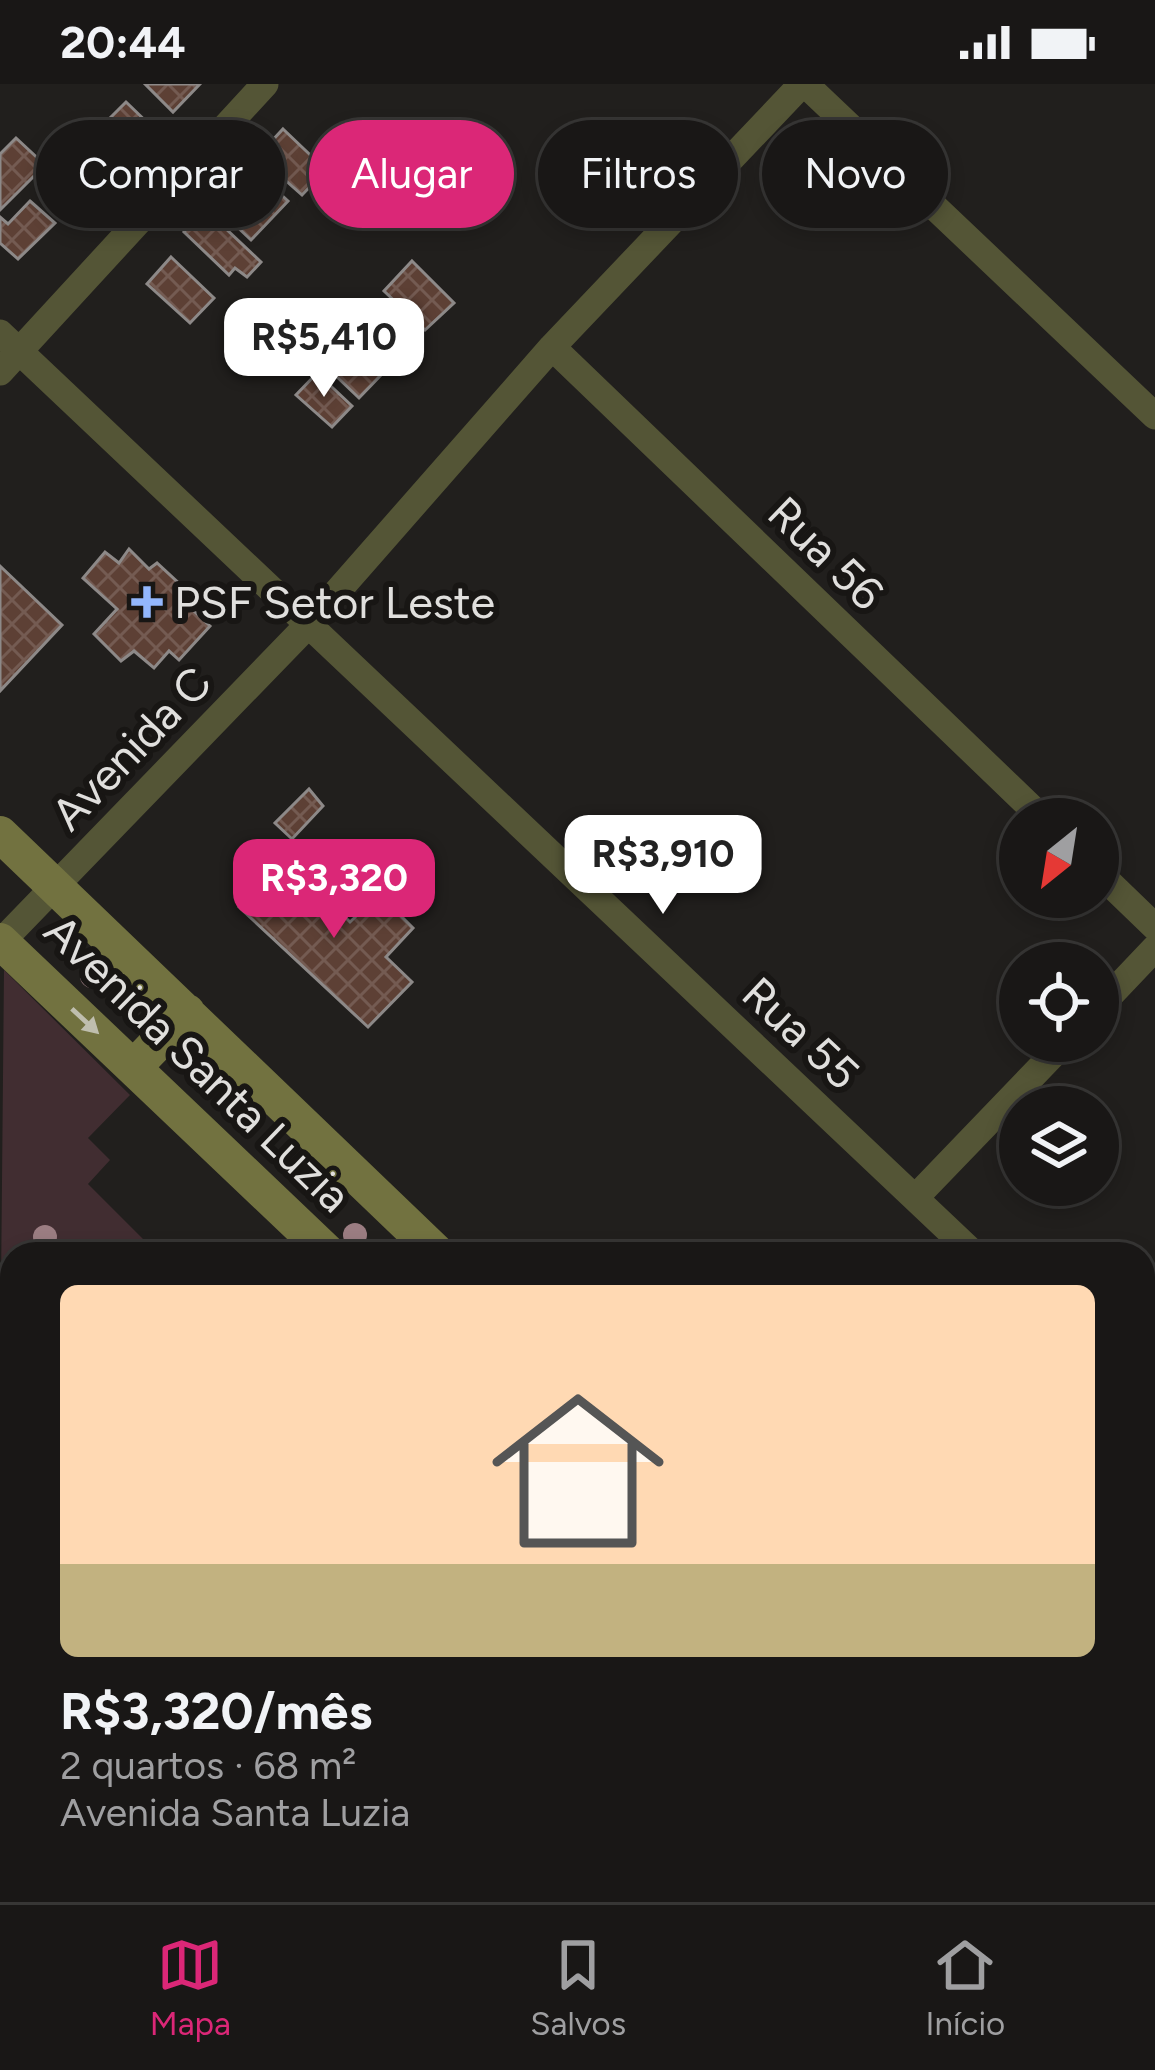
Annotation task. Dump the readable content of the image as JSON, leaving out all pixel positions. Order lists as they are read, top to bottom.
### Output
{
  "streets": {
    "street": [
      "Rua 56",
      "Avenida C",
      "Rua 55",
      "Avenida Santa Luzia"
    ]
  },
  "crossings": [
    ["Rua 56", "Avenida C"],
    ["Avenida C", "Rua 55"],
    ["Avenida C", "Avenida Santa Luzia"]
  ],
  "places": {
    "health": ["PSF Setor Leste"]
  },
  "north": "bottom left",
  "page": {
    "status": "20:44",
    "chip": [
      "Comprar",
      "Alugar",
      "Filtros",
      "Novo"
    ],
    "price": ["R$5,410", "R$3,910", "R$3,320"],
    "list": [
      {
        "name": "R$3,320/mês",
        "note": "2 quartos · 68 m² · Avenida Santa Luzia"
      }
    ],
    "tabs": ["Mapa", "Salvos", "Início"]
  }
}
